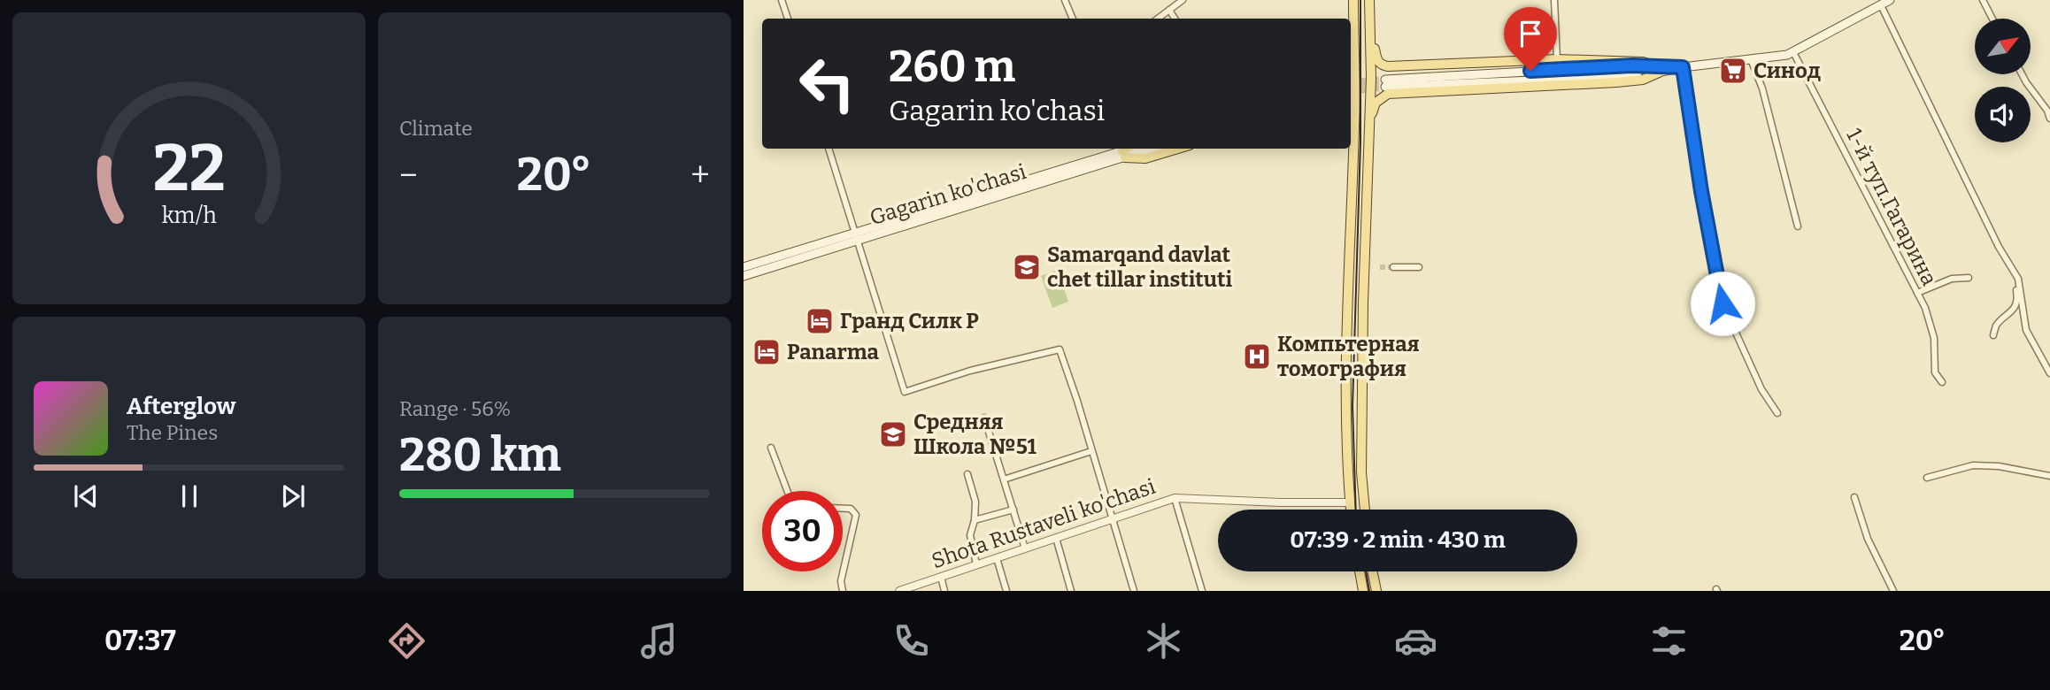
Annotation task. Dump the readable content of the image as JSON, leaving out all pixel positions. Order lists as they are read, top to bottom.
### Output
{
  "streets": {
    "main road": ["Gagarin ko'chasi"],
    "street": ["1-й туп.Гагарина", "Shota Rustaveli ko'chasi"]
  },
  "places": {
    "supermarket": ["Синод"],
    "school or university": ["Samarqand davlat chet tillar instituti", "Средняя Школа №51"],
    "hotel": ["Гранд Силк Р", "Panarma"],
    "hospital": ["Компьтерная томография"]
  },
  "north": "top right",
  "page": {
    "tile": [
      "Climate",
      ["Range · 56%", "280 km"]
    ],
    "turn": ["260 m", "Gagarin ko'chasi"],
    "heat": ["−", "20°", "+"],
    "song": ["Afterglow", "The Pines"],
    "limit": "30",
    "trip": "07:39 · 2 min · 430 m",
    "tabs": ["07:37", "20°"],
    "gauge": ["22", "km/h"]
  }
}
